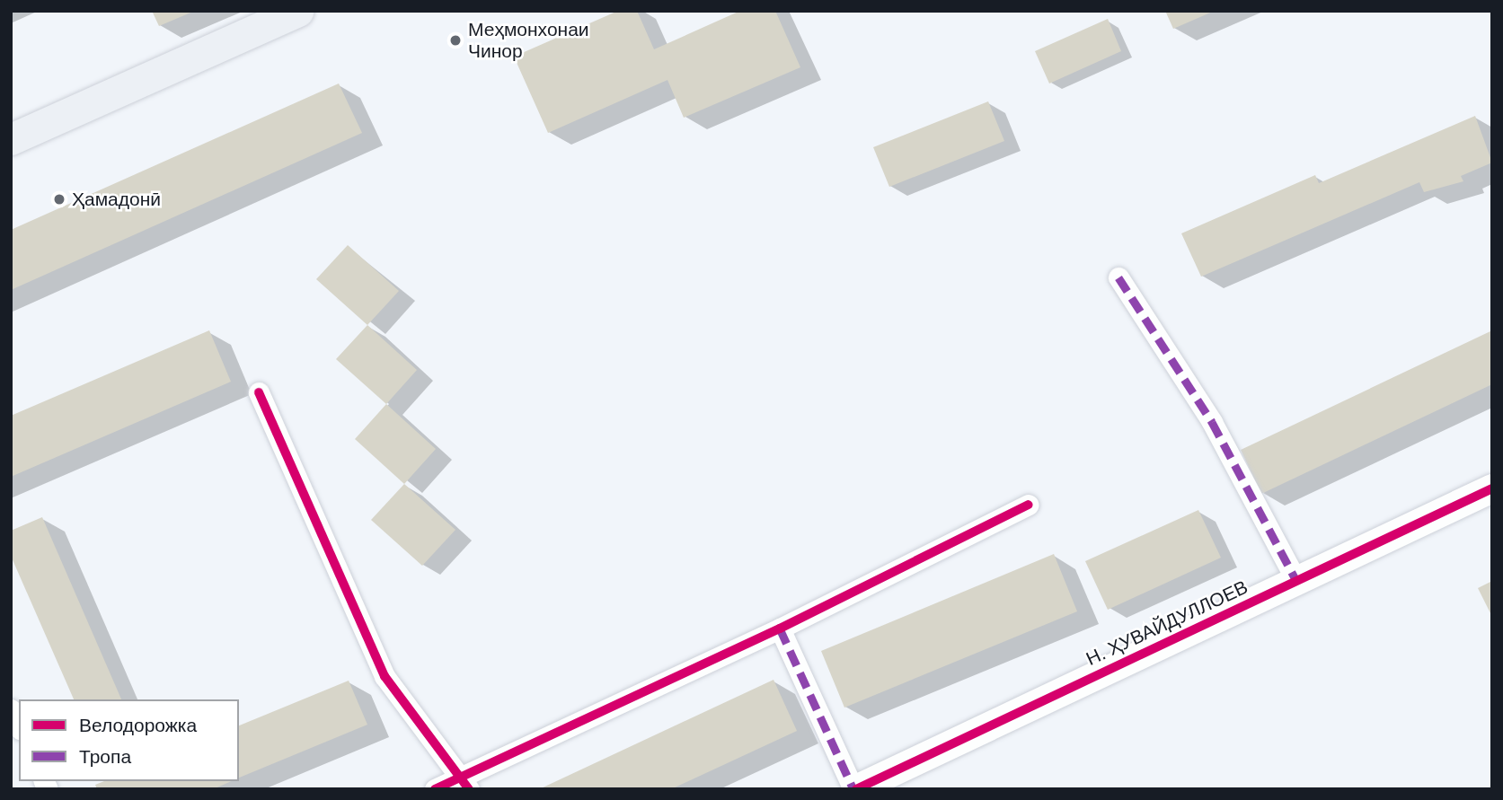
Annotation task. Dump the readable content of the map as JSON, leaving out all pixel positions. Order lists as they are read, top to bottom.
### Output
{
  "streets": {
    "street": ["Н. ҲУВАЙДУЛЛОЕВ"]
  },
  "places": ["Меҳмонхонаи Чинор", "Ҳамадонӣ"],
  "legend": ["Велодорожка", "Тропа"]
}
